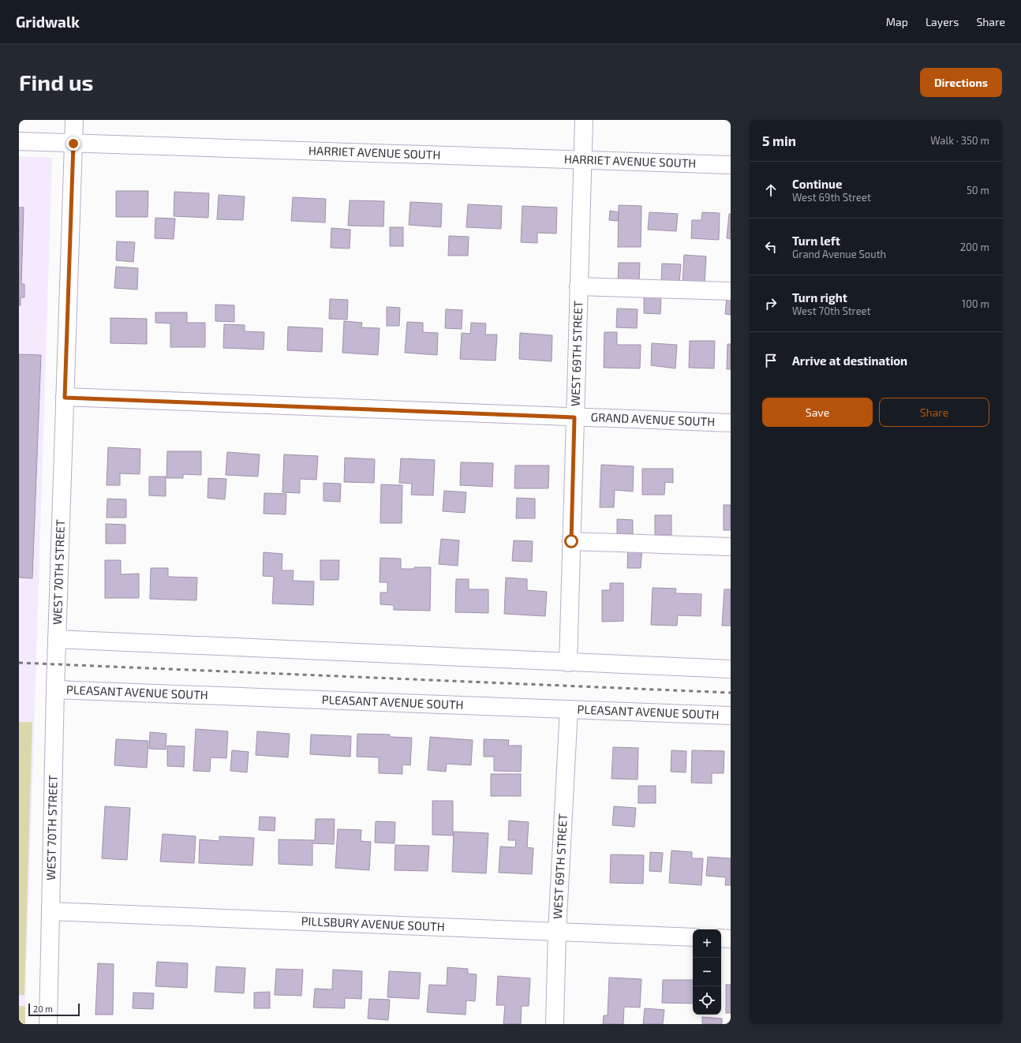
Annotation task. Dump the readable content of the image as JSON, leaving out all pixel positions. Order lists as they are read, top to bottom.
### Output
{
  "streets": {
    "street": [
      "HARRIET AVENUE SOUTH",
      "WEST 69TH STREET",
      "GRAND AVENUE SOUTH",
      "WEST 70TH STREET",
      "PLEASANT AVENUE SOUTH",
      "PILLSBURY AVENUE SOUTH"
    ]
  },
  "crossings": [
    ["HARRIET AVENUE SOUTH", "WEST 69TH STREET"],
    ["HARRIET AVENUE SOUTH", "WEST 70TH STREET"],
    ["WEST 69TH STREET", "GRAND AVENUE SOUTH"],
    ["WEST 69TH STREET", "PLEASANT AVENUE SOUTH"],
    ["WEST 69TH STREET", "PILLSBURY AVENUE SOUTH"],
    ["GRAND AVENUE SOUTH", "WEST 70TH STREET"],
    ["WEST 70TH STREET", "PLEASANT AVENUE SOUTH"],
    ["WEST 70TH STREET", "PILLSBURY AVENUE SOUTH"]
  ],
  "scale_bar": "20 m",
  "page": {
    "header": "Gridwalk",
    "nav": ["Map", "Layers", "Share"],
    "buttons": [
      "Directions",
      ["Save", "Share"]
    ],
    "title": "Find us",
    "heading": ["5 min", "Walk · 350 m"],
    "list": [
      ["Continue", "West 69th Street", "50 m"],
      ["Turn left", "Grand Avenue South", "200 m"],
      ["Turn right", "West 70th Street", "100 m"],
      "Arrive at destination"
    ],
    "map_buttons": ["+", "−"],
    "scale": "20 m"
  }
}
